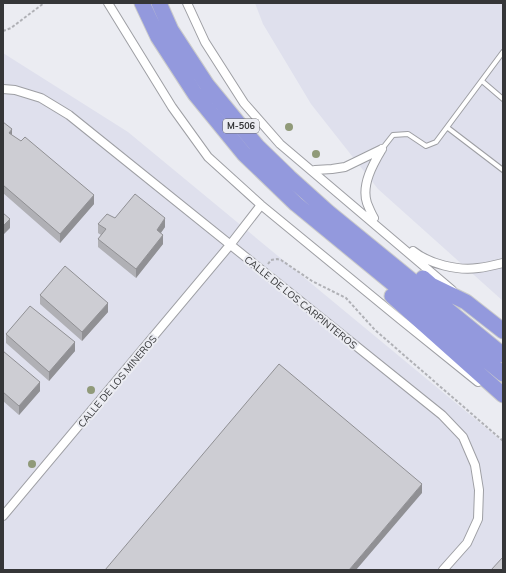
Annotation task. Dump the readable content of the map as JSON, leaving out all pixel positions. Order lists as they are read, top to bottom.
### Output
{
  "streets": {
    "highway": ["M-506"],
    "street": ["CALLE DE LOS CARPINTEROS", "CALLE DE LOS MINEROS"]
  },
  "crossings": [
    ["CALLE DE LOS CARPINTEROS", "CALLE DE LOS MINEROS"]
  ]
}
